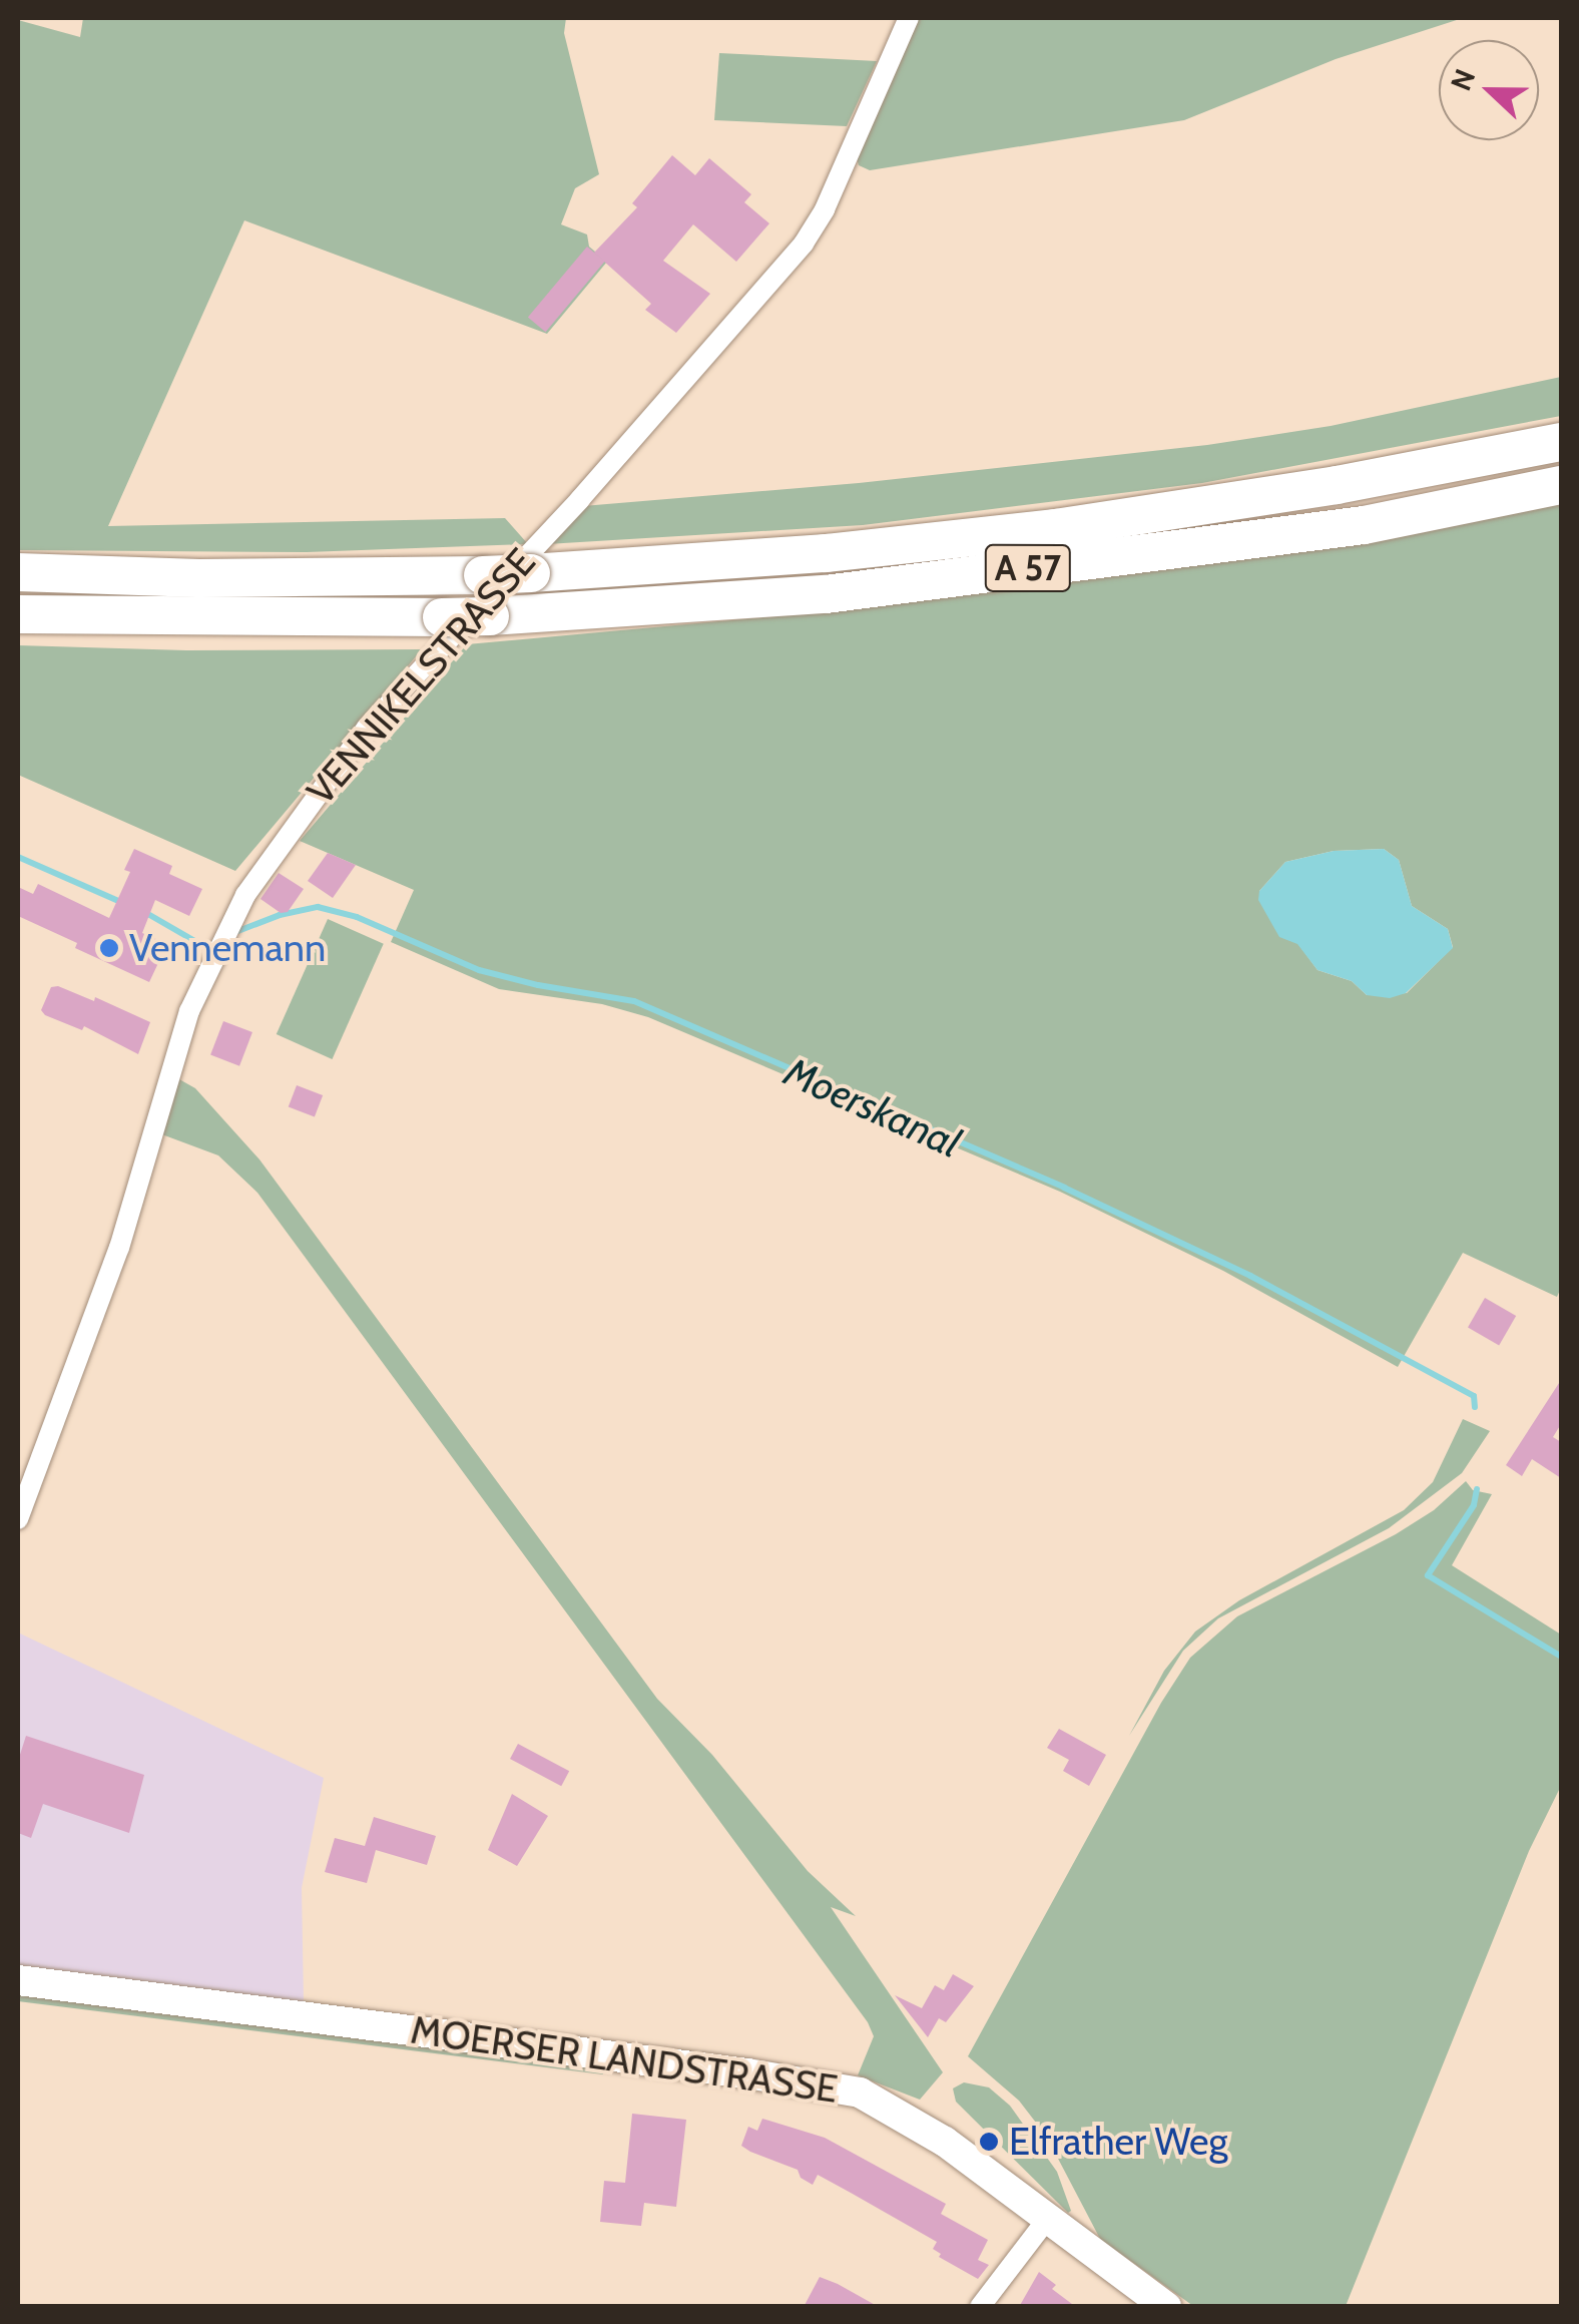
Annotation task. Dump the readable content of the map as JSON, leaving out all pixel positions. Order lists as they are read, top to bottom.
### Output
{
  "streets": {
    "highway": ["A 57"],
    "main road": ["MOERSER LANDSTRASSE"],
    "street": ["VENNIKELSTRASSE"]
  },
  "water": ["Moerskanal"],
  "places": ["Vennemann", "Elfrather Weg"],
  "north": "left"
}
